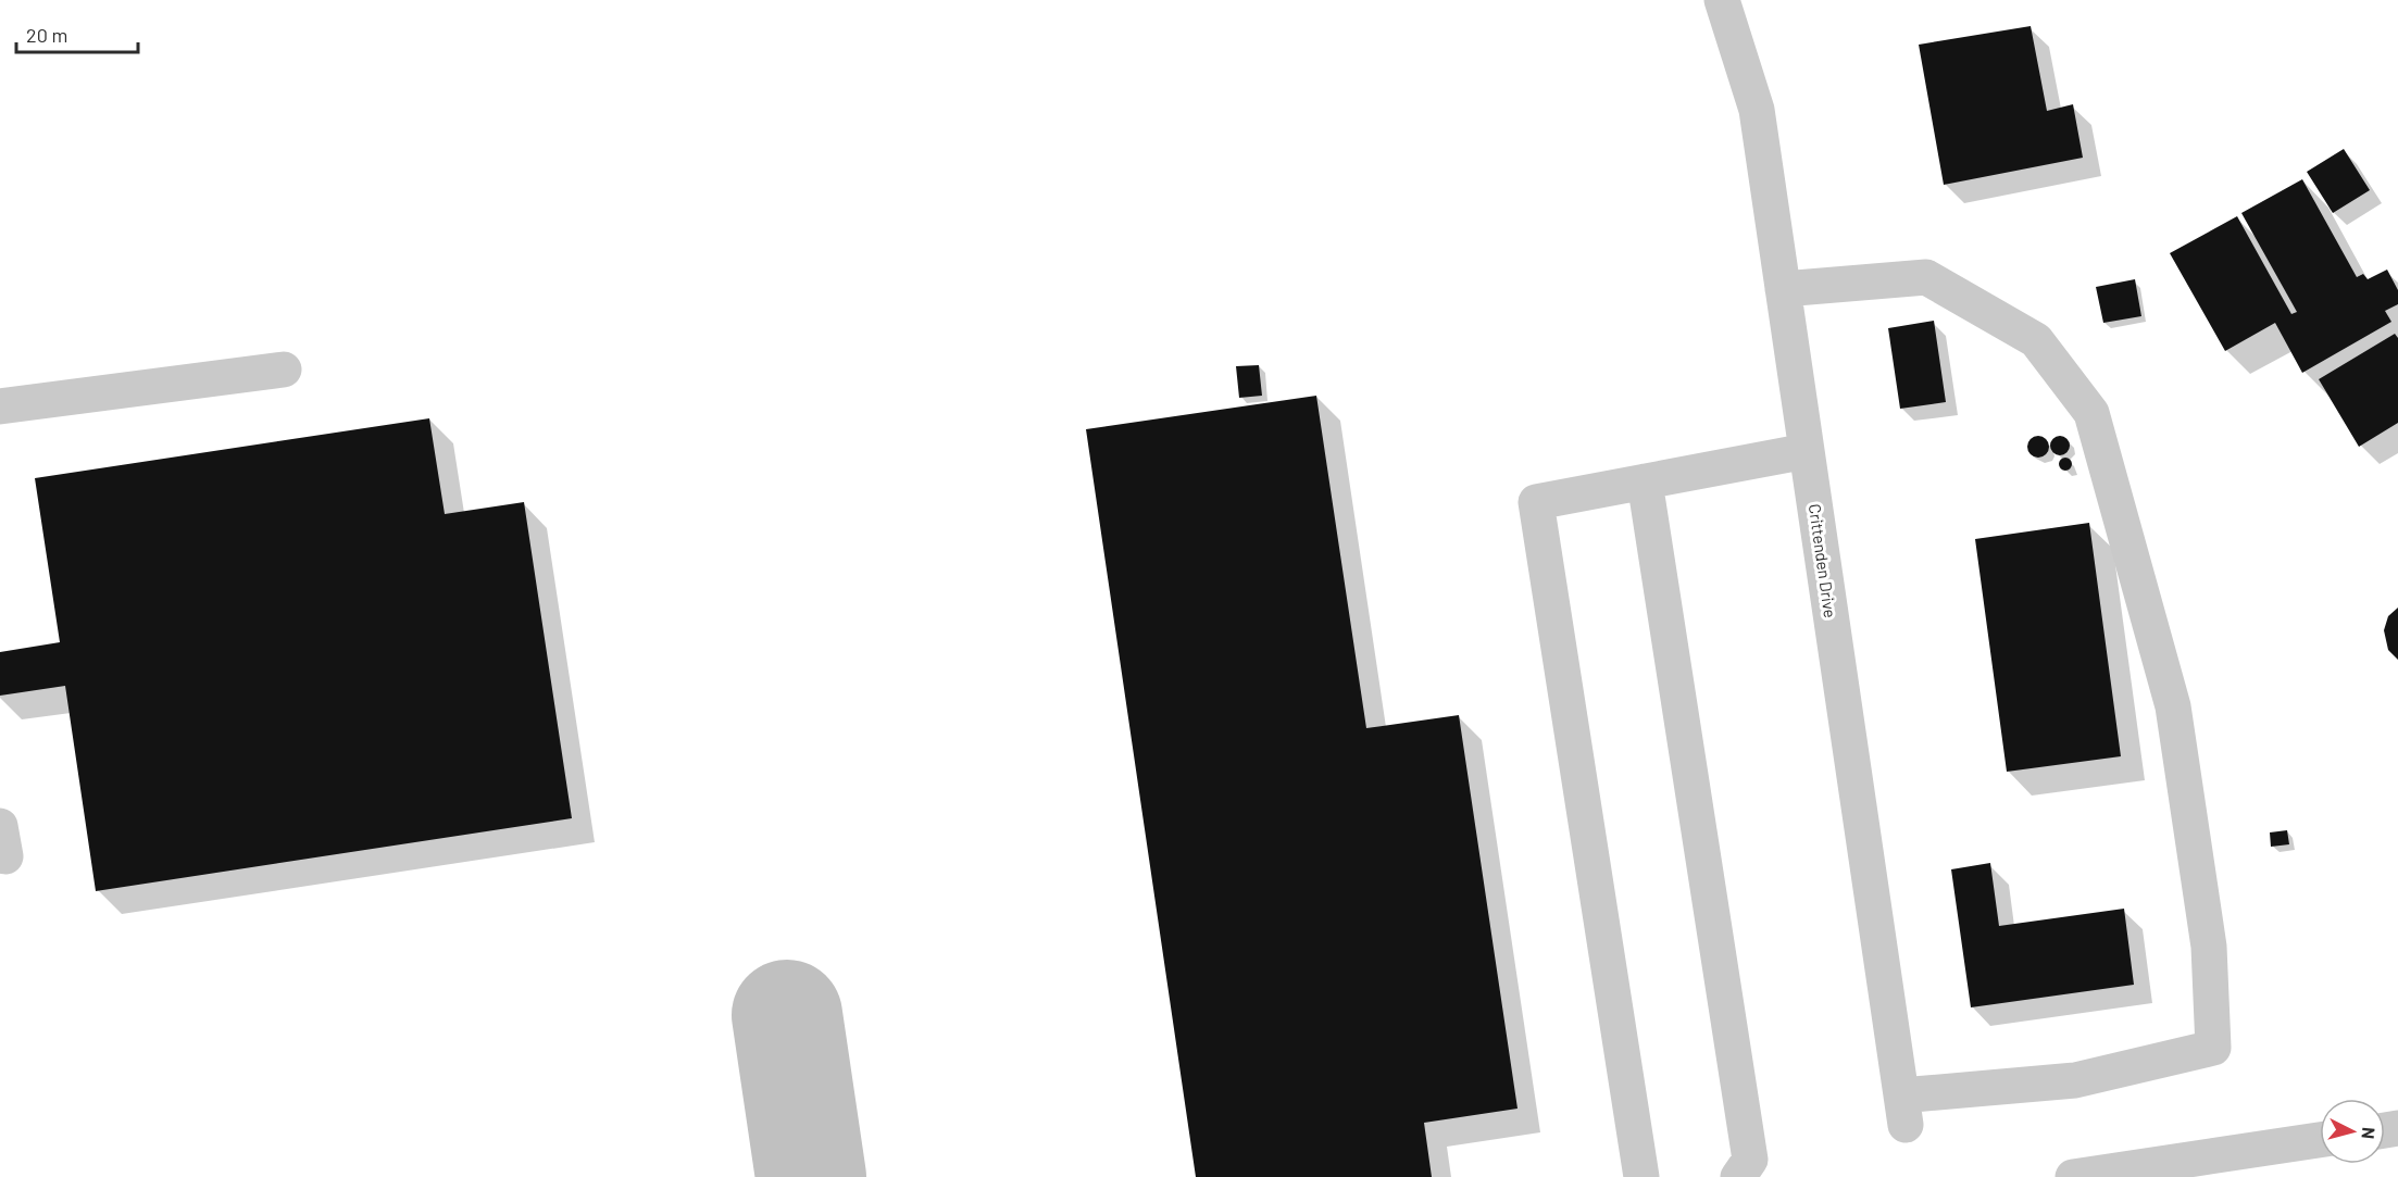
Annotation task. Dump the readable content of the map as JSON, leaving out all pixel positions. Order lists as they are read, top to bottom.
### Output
{
  "streets": {
    "street": ["Crittenden Drive"]
  },
  "scale_bar": "20 m",
  "north": "right"
}
